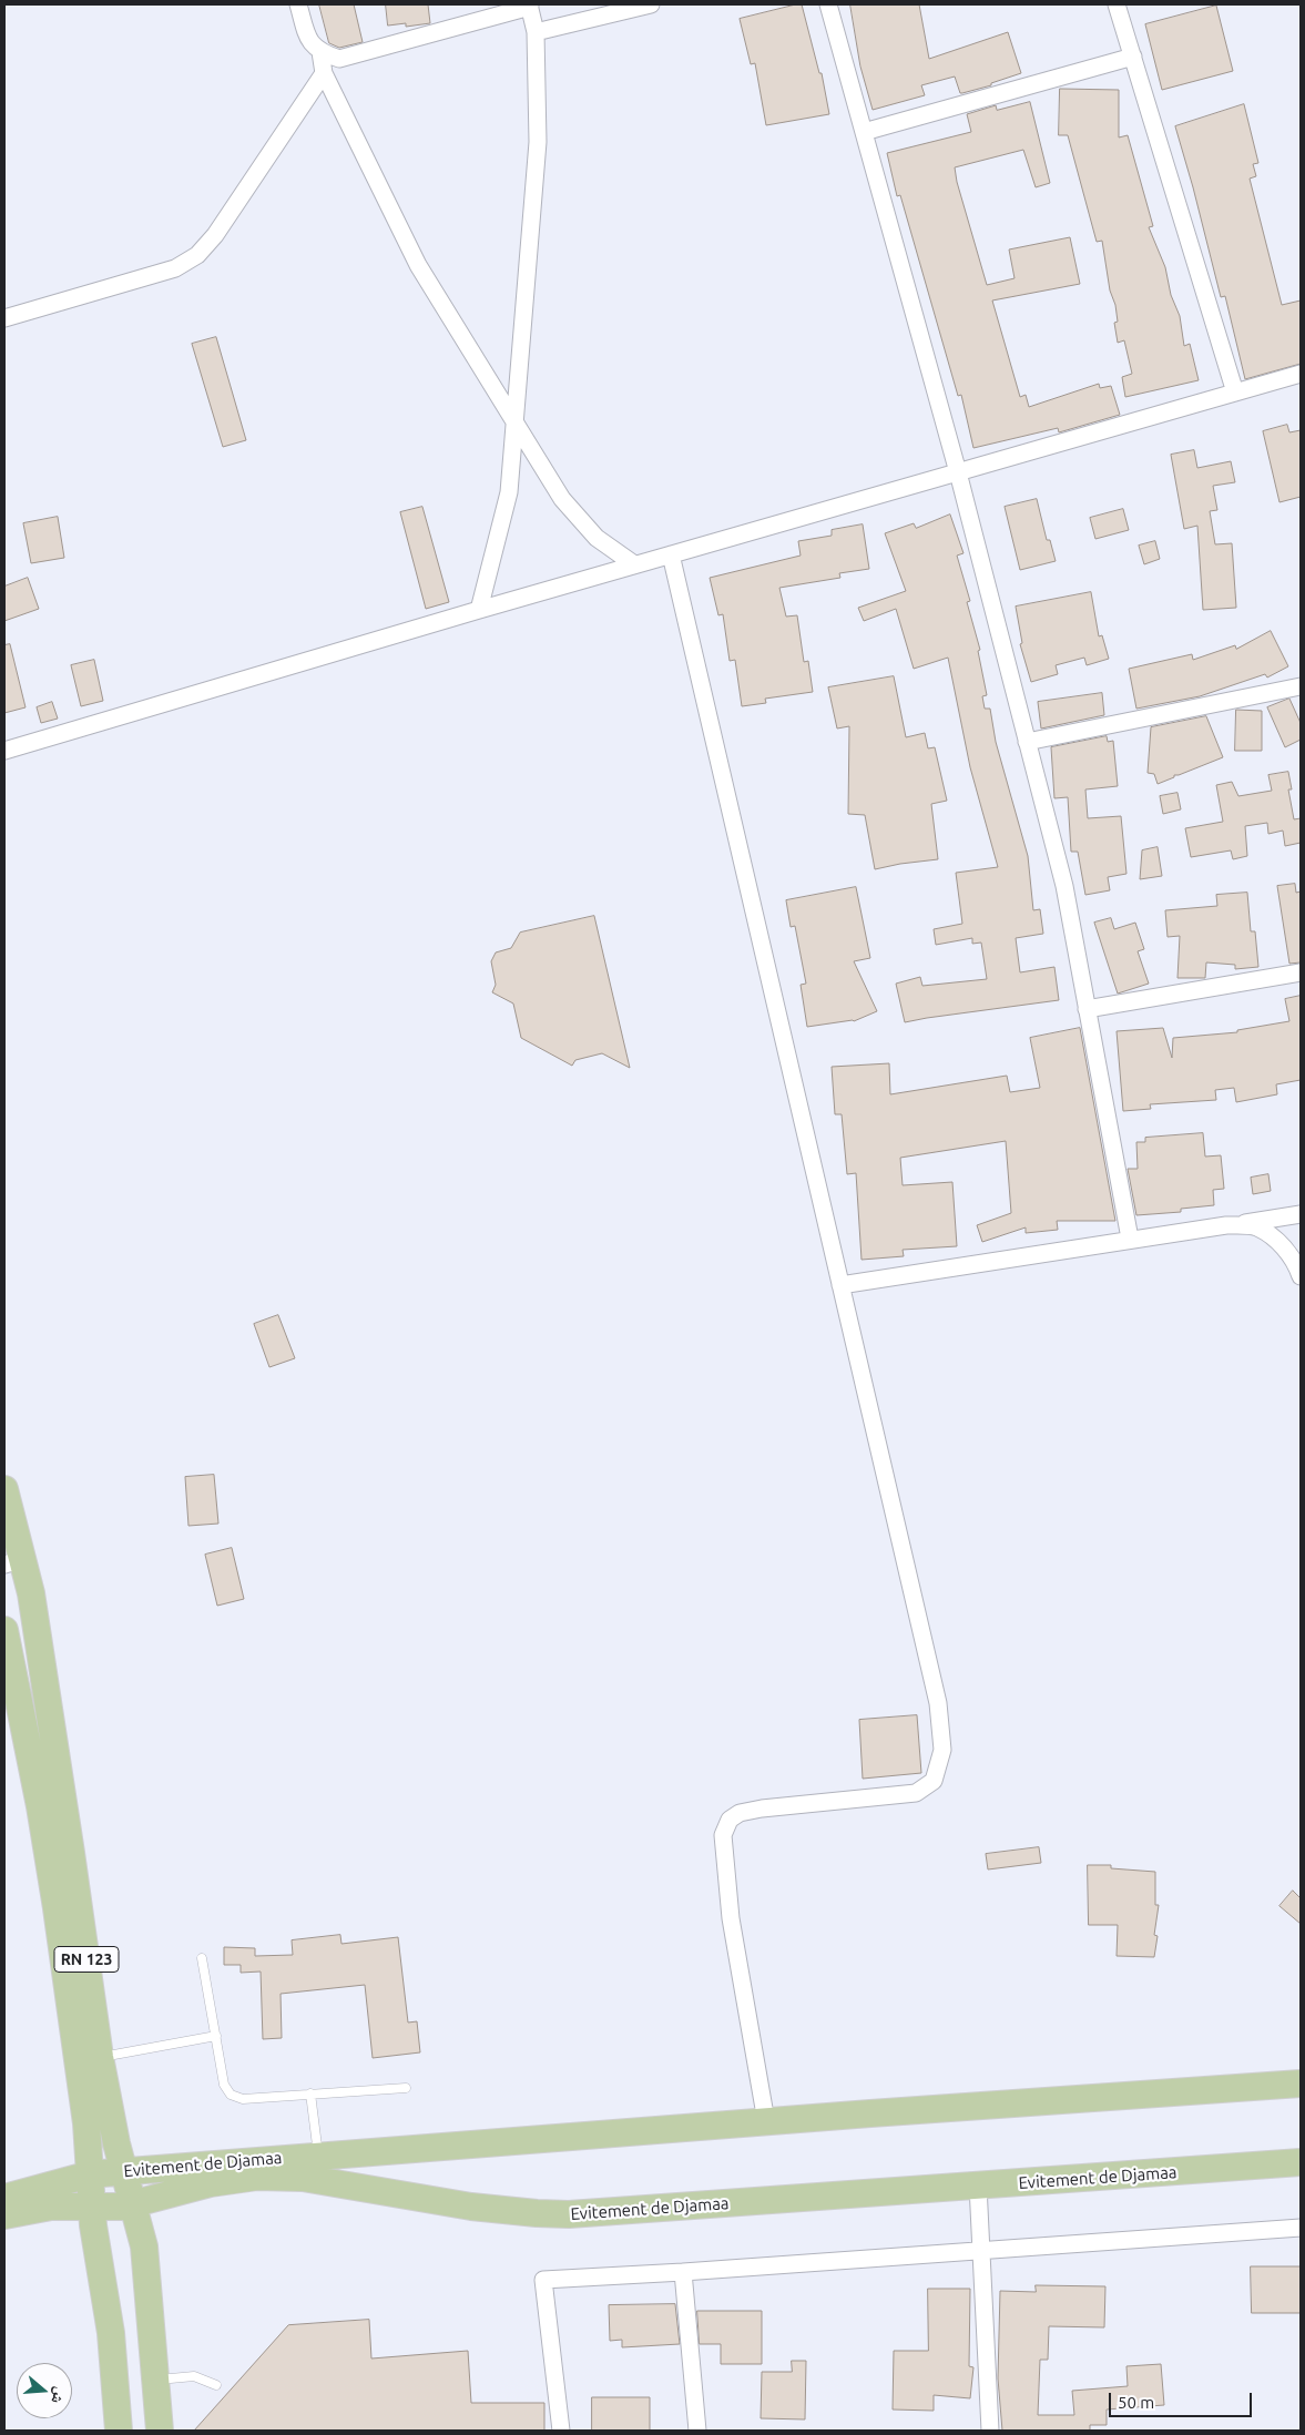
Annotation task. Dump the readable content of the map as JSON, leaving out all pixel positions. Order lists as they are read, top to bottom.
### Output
{
  "streets": {
    "main road": ["RN 123", "Evitement de Djamaa"]
  },
  "crossings": [
    ["RN 123", "Evitement de Djamaa"]
  ],
  "scale_bar": "50 m",
  "north": "right"
}
